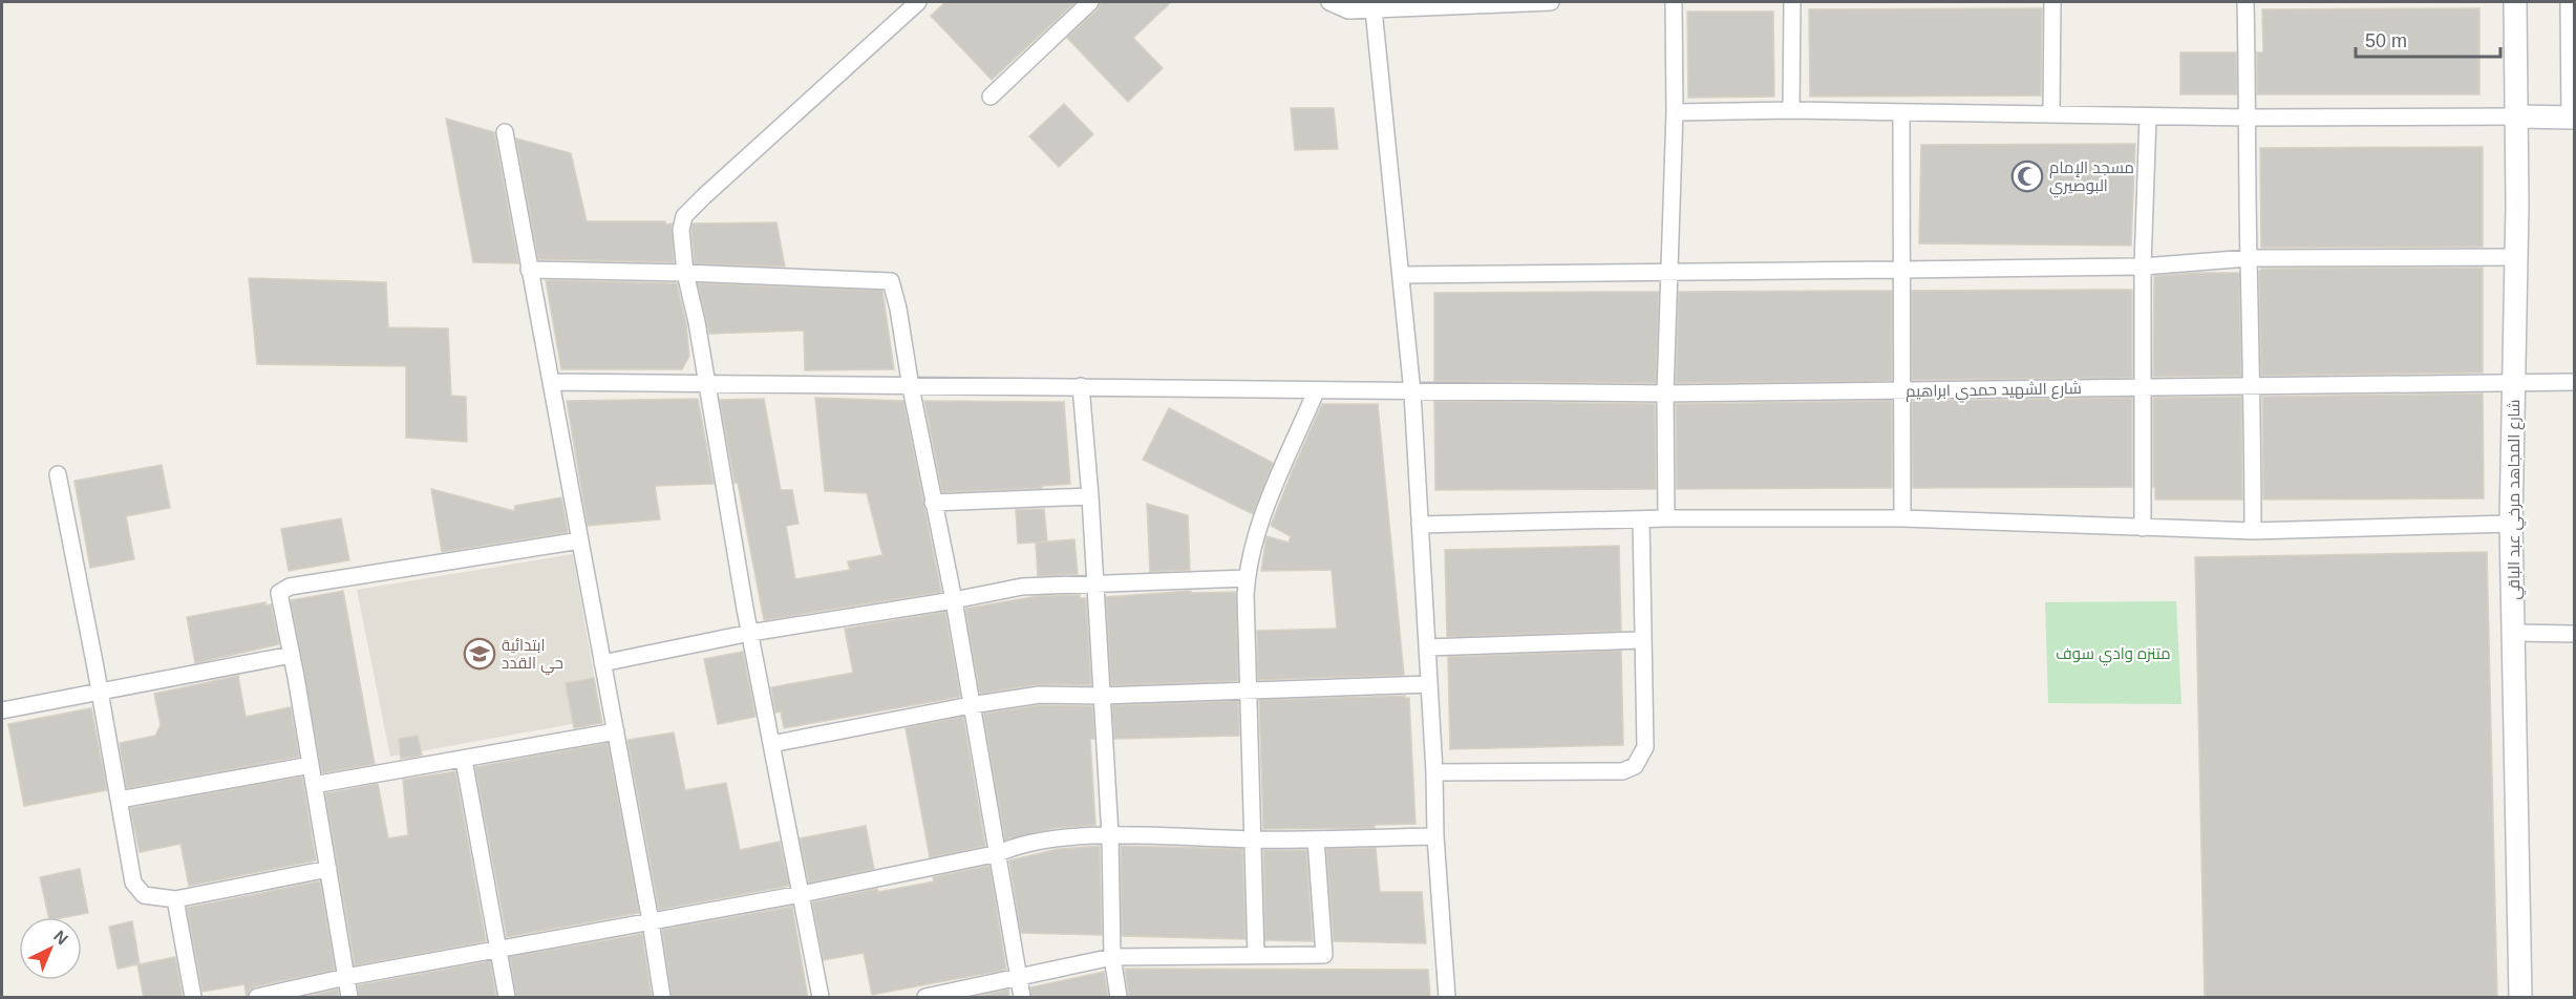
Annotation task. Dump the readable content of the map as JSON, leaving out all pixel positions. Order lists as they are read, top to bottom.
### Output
{
  "streets": {
    "street": ["شارع الشهيد حمدي ابراهيم", "شارع المجاهد مرخي عبد الباقي"]
  },
  "crossings": [
    ["شارع الشهيد حمدي ابراهيم", "شارع المجاهد مرخي عبد الباقي"]
  ],
  "parks": ["متنزه وادي سوف"],
  "places": {
    "mosque": ["مسجد الإمام البوصيري"],
    "school or university": ["ابتدائية حي القدد"]
  },
  "scale_bar": "50 m",
  "north": "top right"
}
